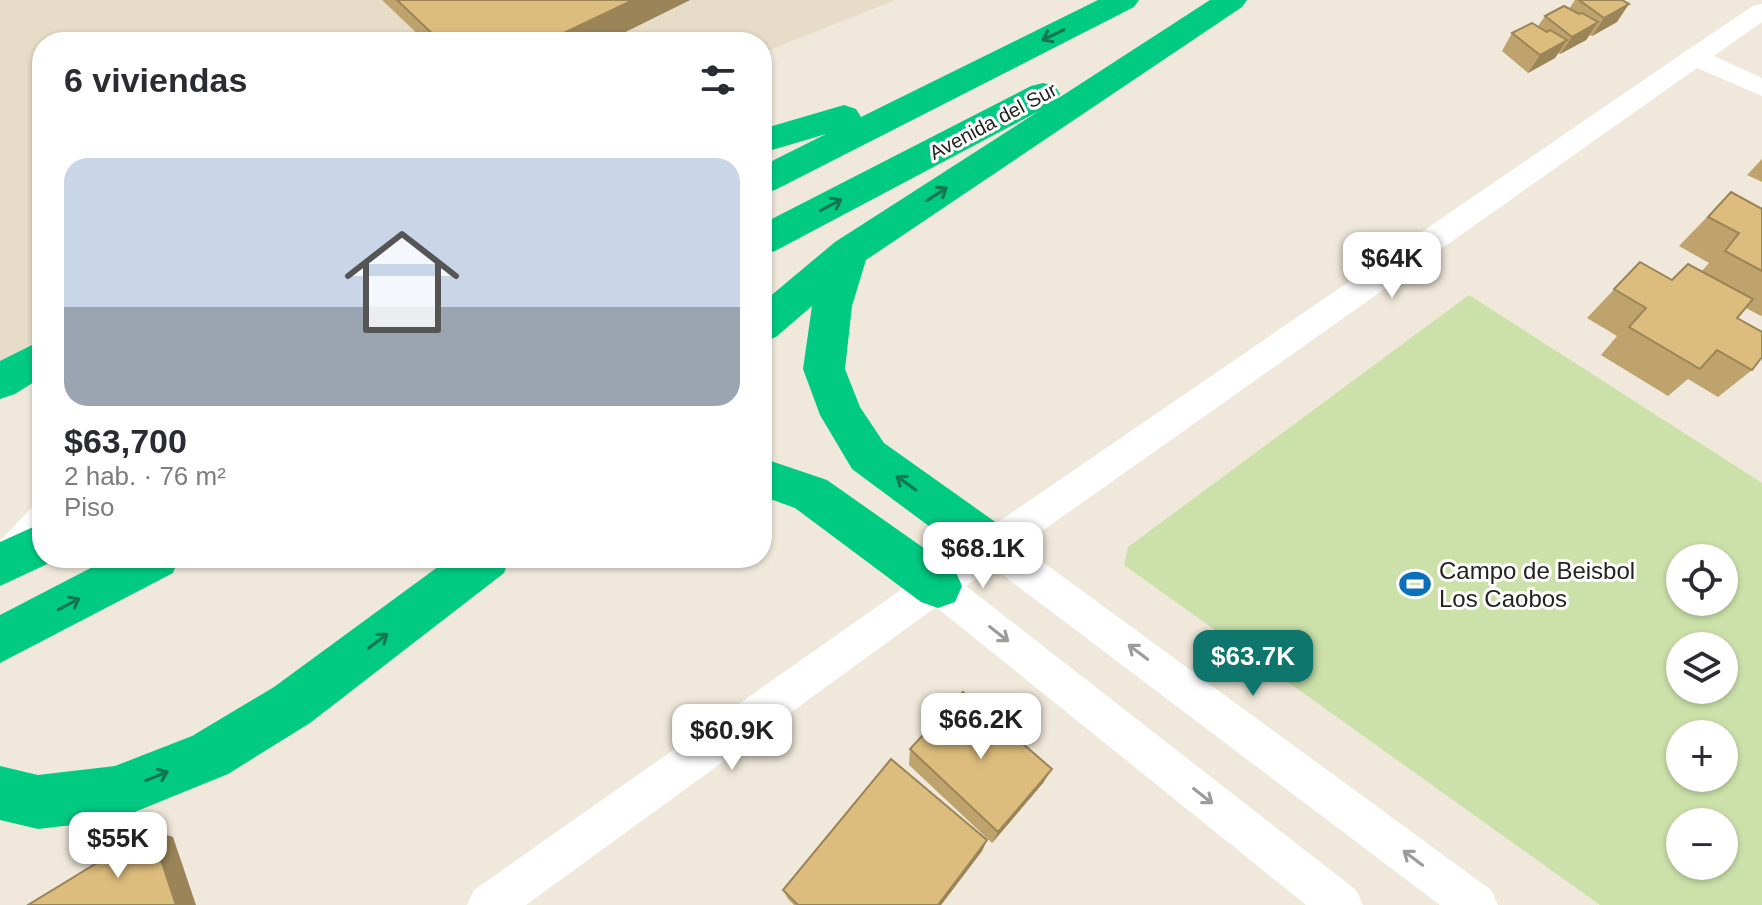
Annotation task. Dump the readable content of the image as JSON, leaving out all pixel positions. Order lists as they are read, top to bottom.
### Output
{
  "streets": {
    "highway": ["Avenida del Sur"]
  },
  "places": {
    "sports": ["Campo de Beisbol Los Caobos"]
  },
  "page": {
    "heading": "6 viviendas",
    "list": [
      {
        "name": "$63,700",
        "note": "2 hab. · 76 m² · Piso"
      }
    ],
    "price": [
      "$64K",
      "$68.1K",
      "$63.7K",
      "$66.2K",
      "$60.9K",
      "$55K"
    ],
    "map_buttons": ["+", "−"]
  }
}
